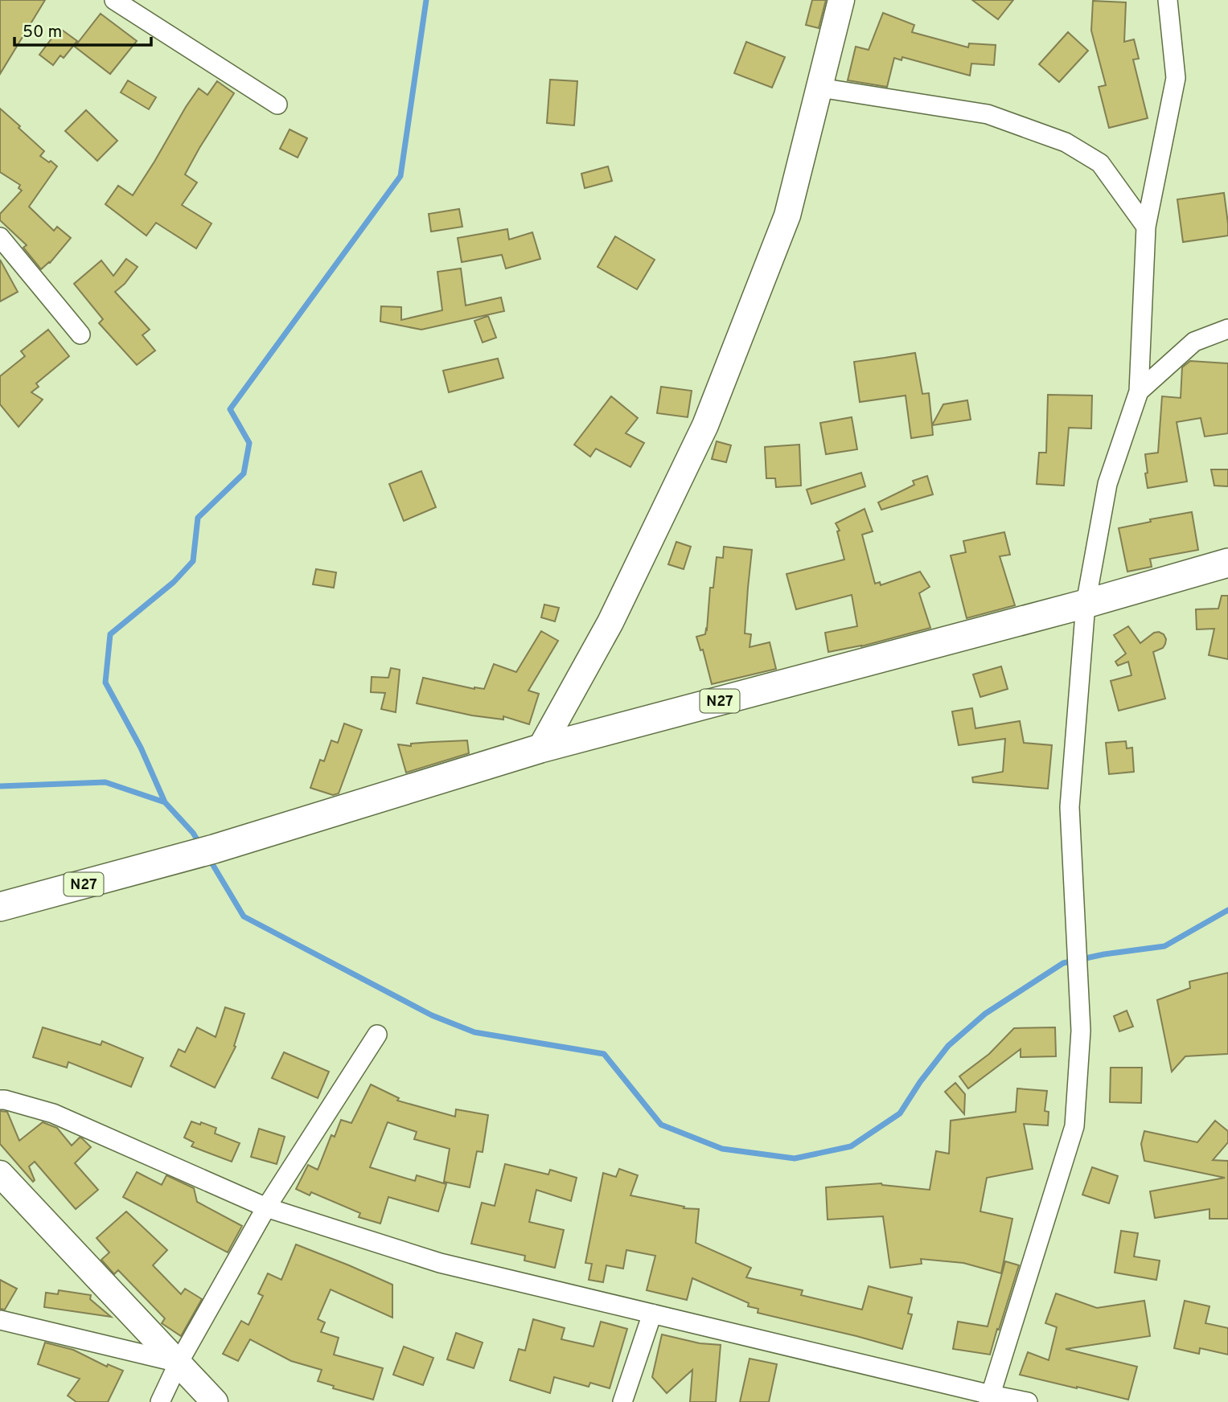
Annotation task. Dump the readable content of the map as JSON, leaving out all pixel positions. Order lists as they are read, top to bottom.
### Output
{
  "streets": {
    "main road": ["N27"]
  },
  "scale_bar": "50 m"
}
